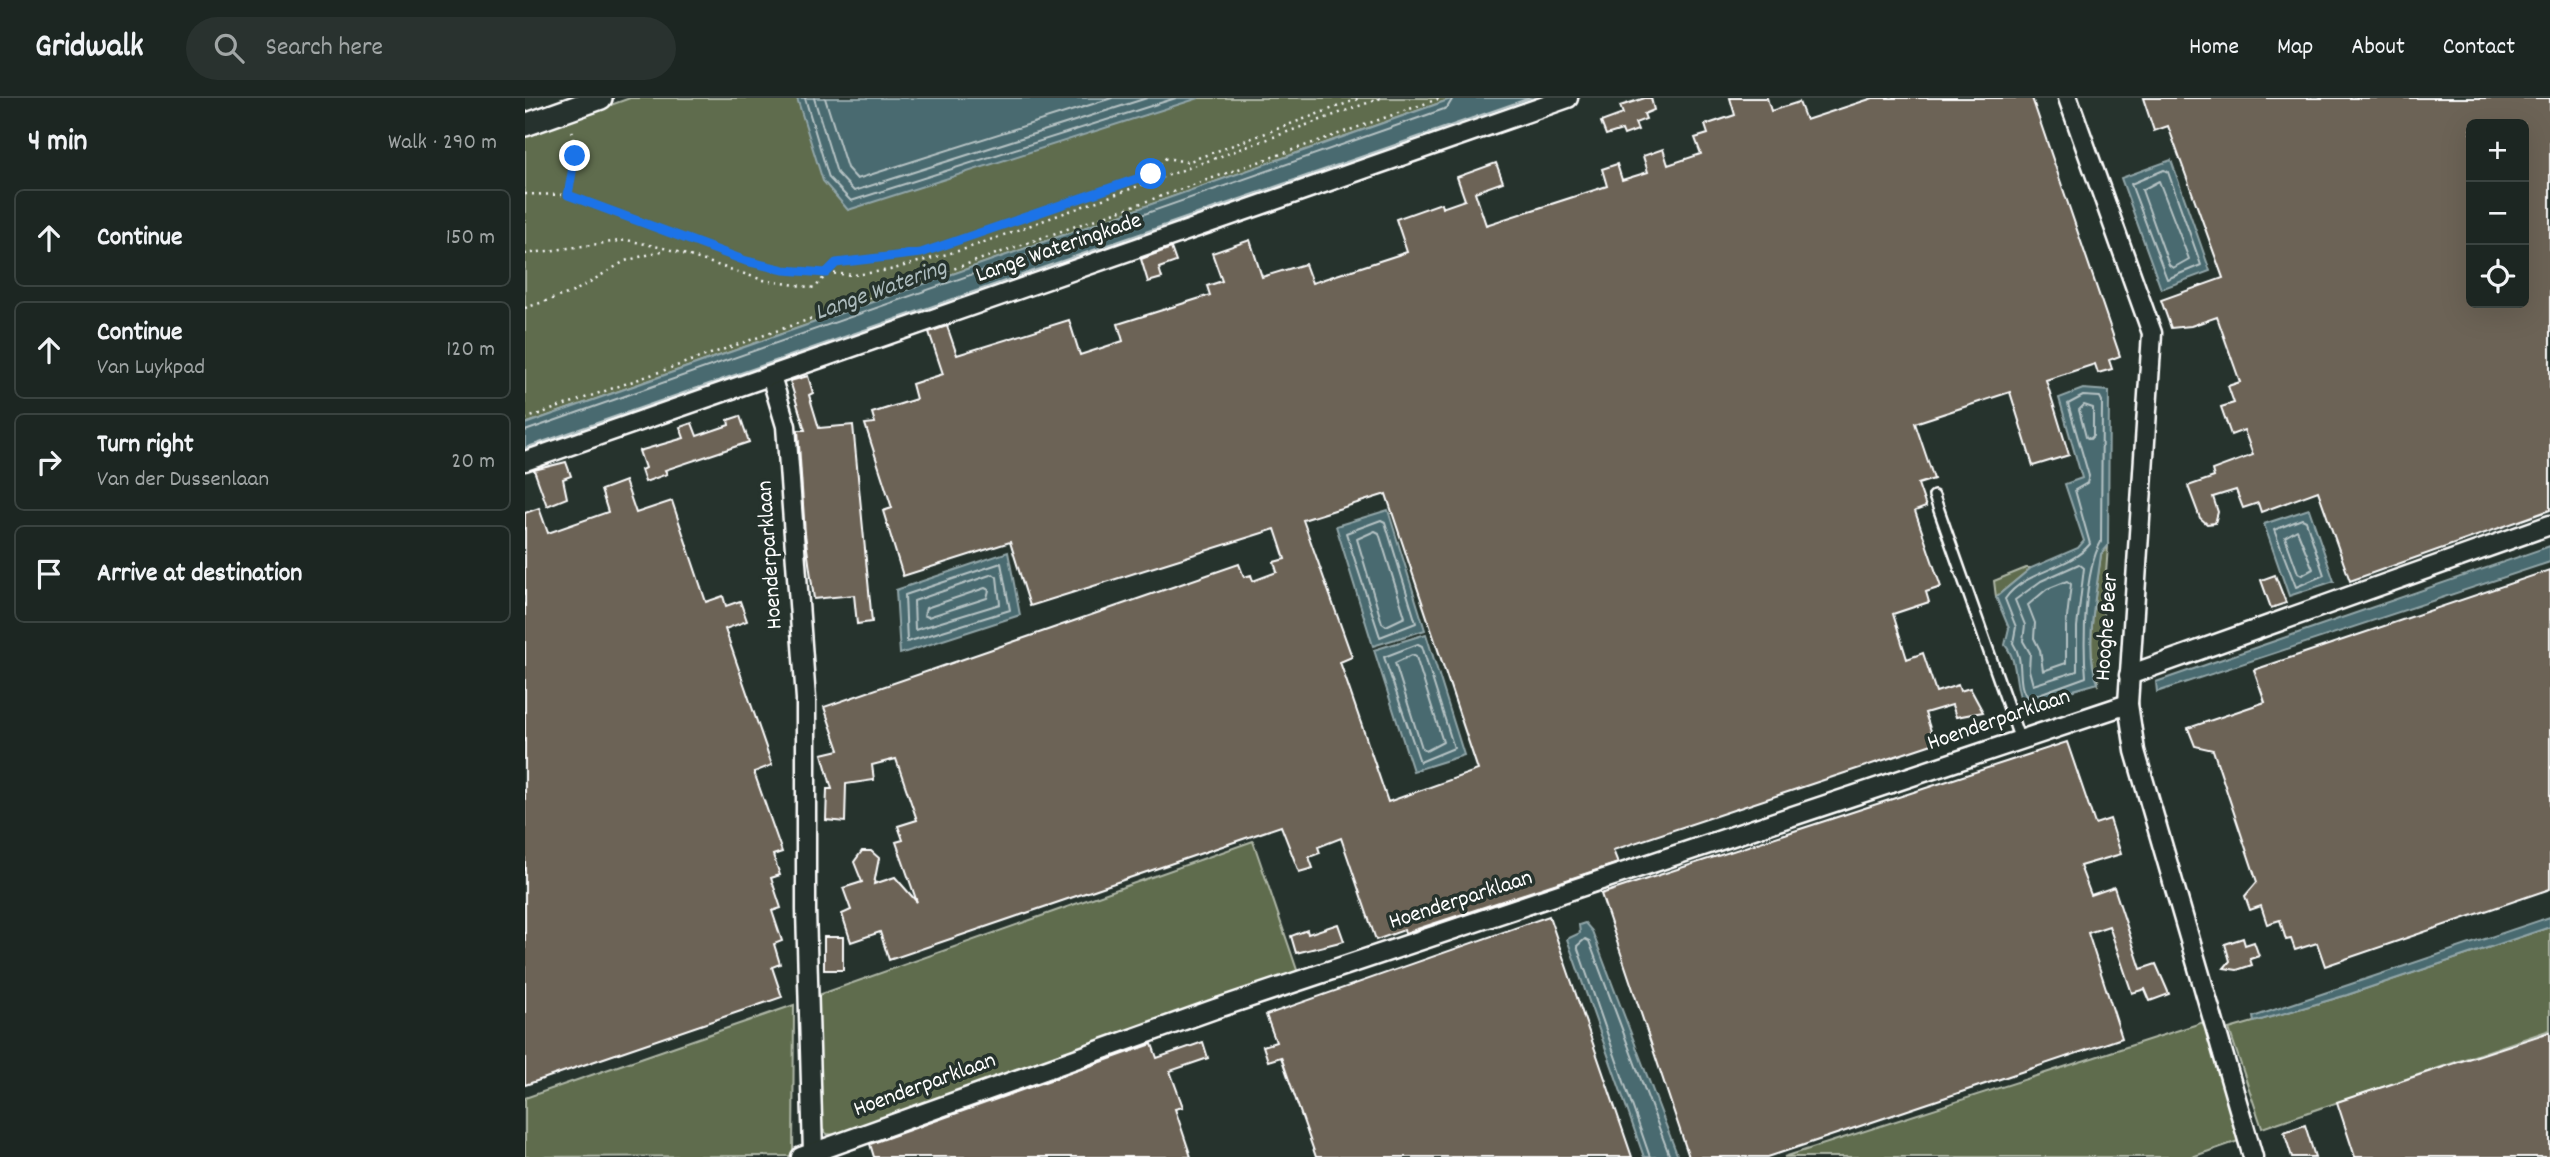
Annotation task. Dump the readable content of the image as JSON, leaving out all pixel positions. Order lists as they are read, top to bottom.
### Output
{
  "streets": {
    "street": ["Lange Wateringkade", "Hoenderparklaan", "Hooghe Beer"]
  },
  "crossings": [
    ["Lange Wateringkade", "Hoenderparklaan"],
    ["Hoenderparklaan", "Hooghe Beer"]
  ],
  "water": ["Lange Watering"],
  "page": {
    "header": "Gridwalk",
    "search": "Search here",
    "nav": [
      "Home",
      "Map",
      "About",
      "Contact"
    ],
    "heading": ["4 min", "Walk · 290 m"],
    "map_buttons": ["+", "−"],
    "list": [
      ["Continue", "150 m"],
      ["Continue", "Van Luykpad", "120 m"],
      ["Turn right", "Van der Dussenlaan", "20 m"],
      "Arrive at destination"
    ]
  }
}
